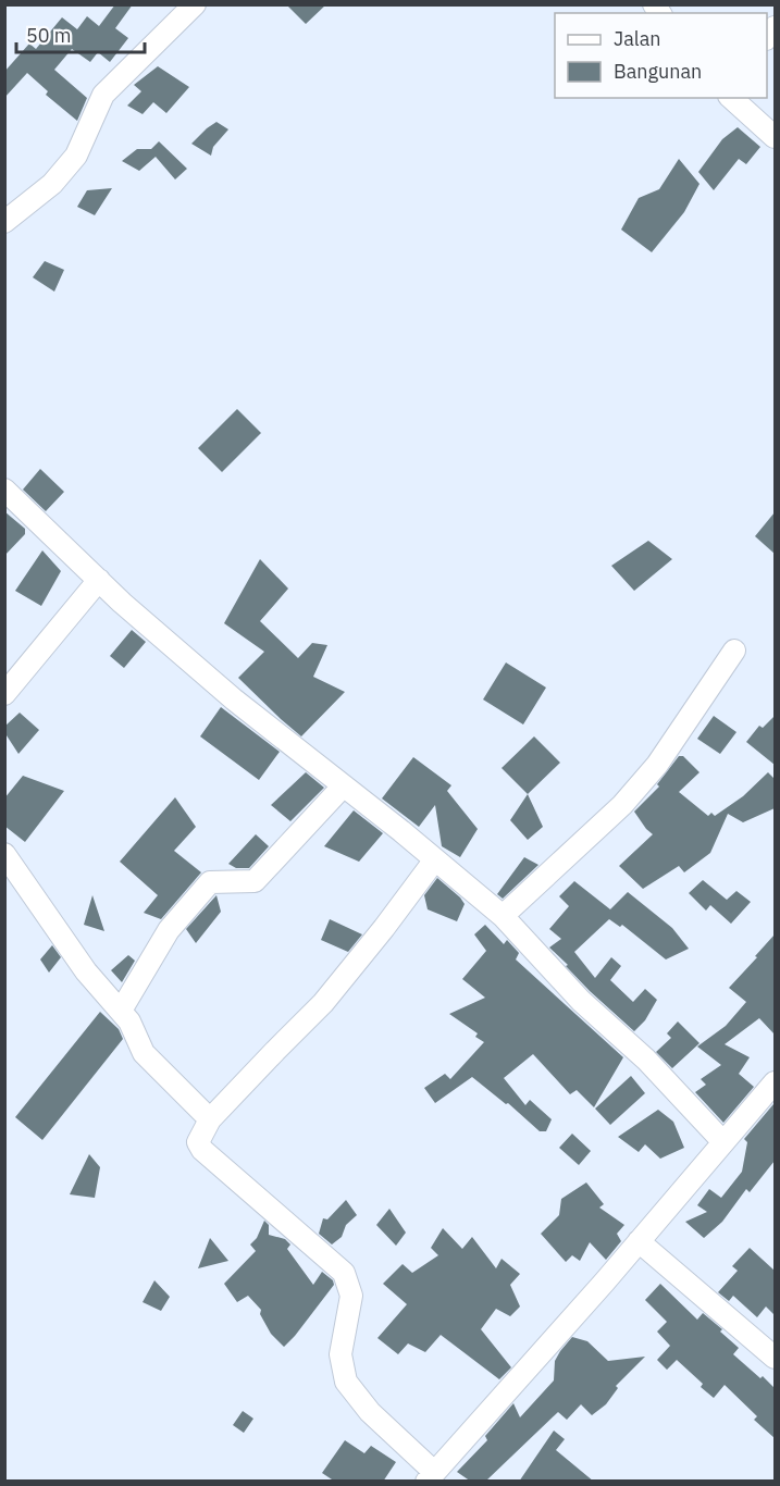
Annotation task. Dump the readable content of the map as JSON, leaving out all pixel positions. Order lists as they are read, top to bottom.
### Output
{
  "legend": ["Jalan", "Bangunan"],
  "scale_bar": "50 m"
}
